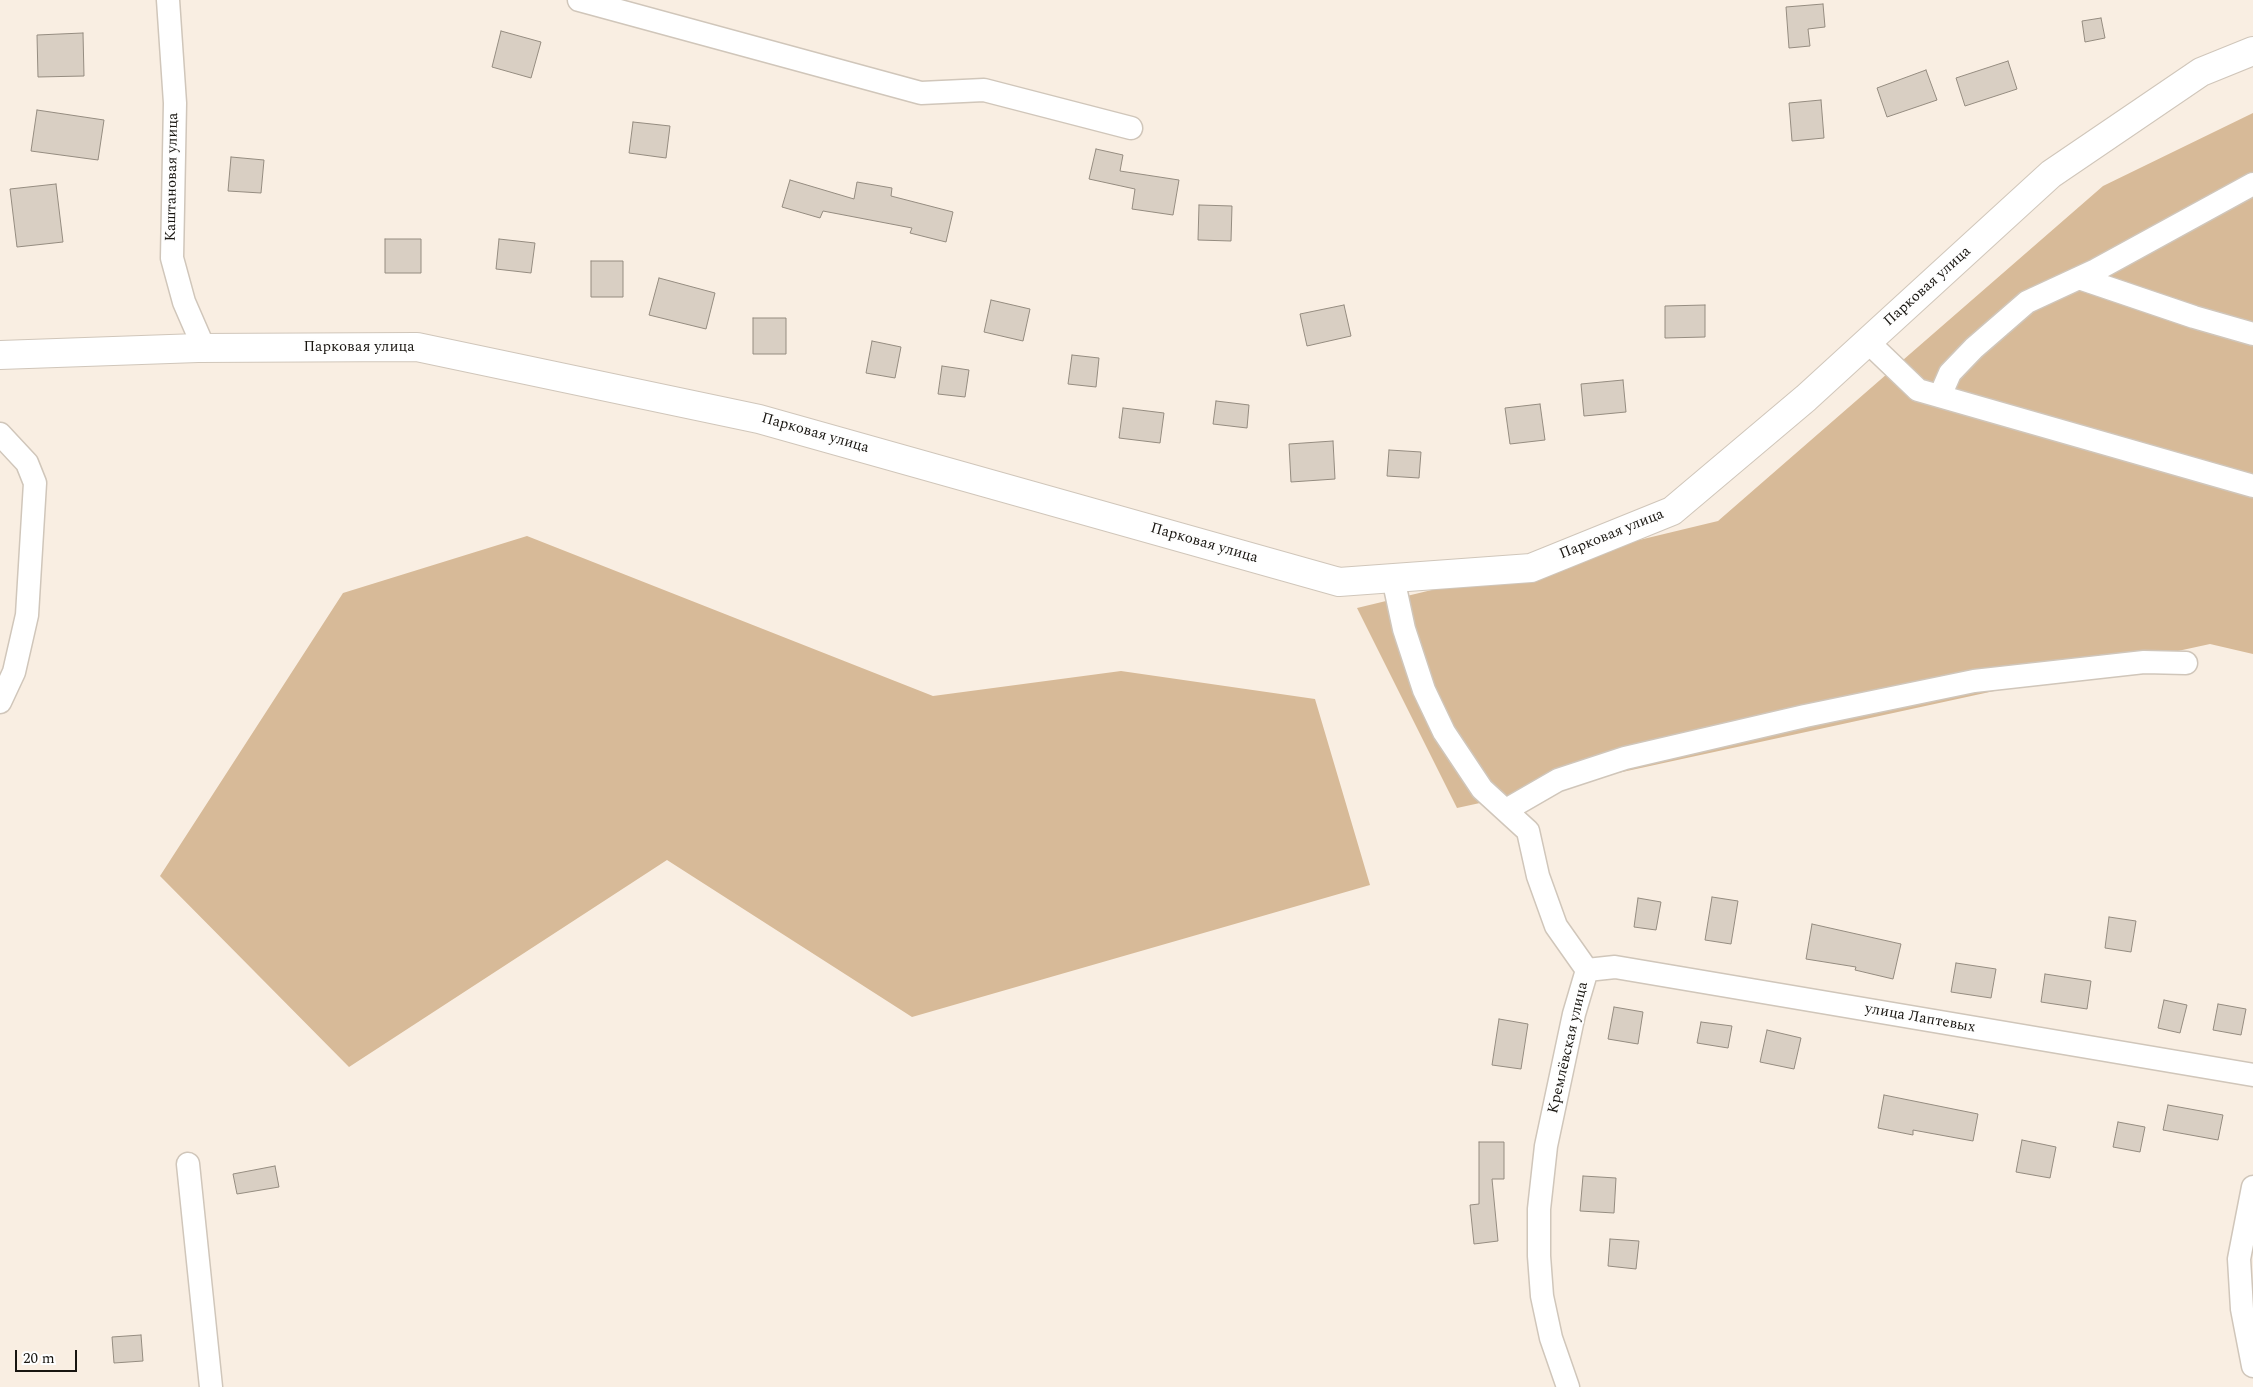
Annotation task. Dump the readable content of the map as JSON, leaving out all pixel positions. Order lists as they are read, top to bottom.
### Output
{
  "streets": {
    "main road": ["Парковая улица"],
    "street": ["Каштановая улица", "улица Лаптевых", "Кремлёвская улица"]
  },
  "crossings": [
    ["Каштановая улица", "Парковая улица"],
    ["Парковая улица", "Кремлёвская улица"],
    ["улица Лаптевых", "Кремлёвская улица"]
  ],
  "scale_bar": "20 m"
}
